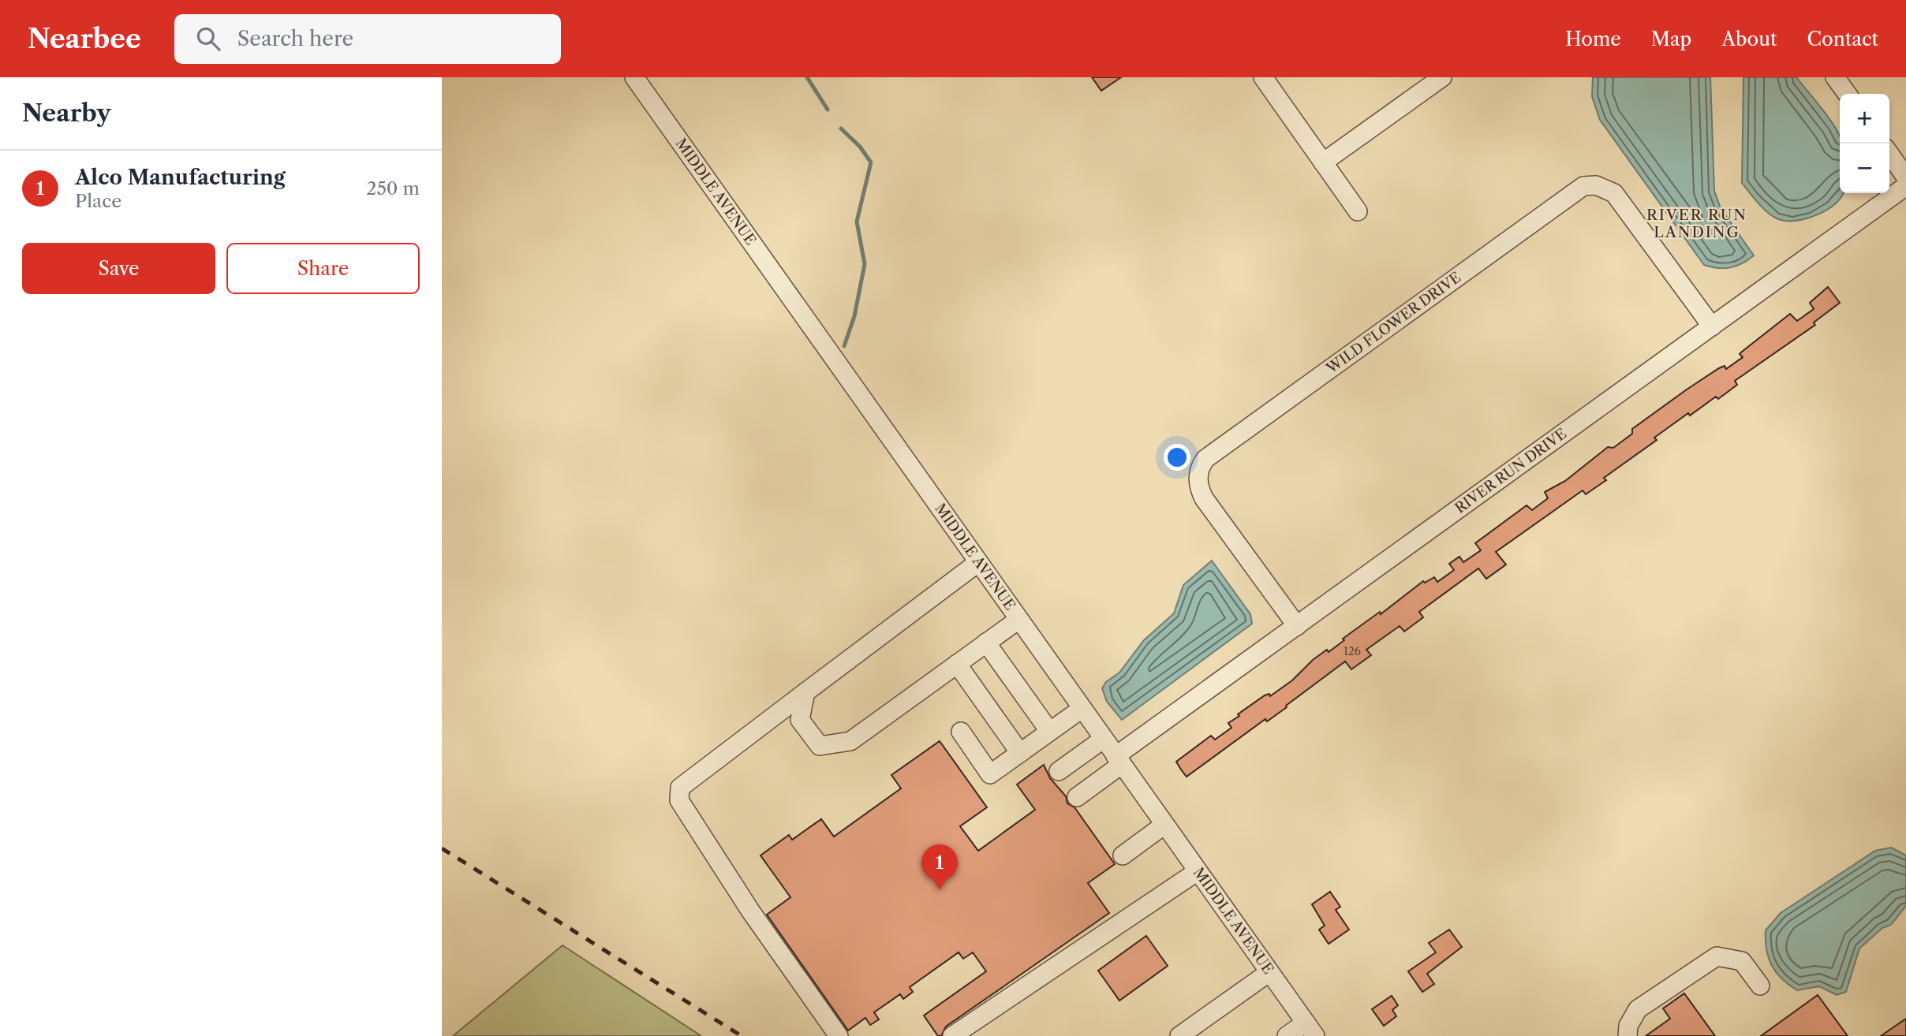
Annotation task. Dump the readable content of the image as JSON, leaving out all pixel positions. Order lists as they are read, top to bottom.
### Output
{
  "streets": {
    "street": ["MIDDLE AVENUE", "WILD FLOWER DRIVE", "RIVER RUN DRIVE"]
  },
  "crossings": [
    ["MIDDLE AVENUE", "RIVER RUN DRIVE"],
    ["WILD FLOWER DRIVE", "RIVER RUN DRIVE"]
  ],
  "districts": ["RIVER RUN LANDING"],
  "house_numbers": ["126"],
  "page": {
    "header": "Nearbee",
    "search": "Search here",
    "nav": [
      "Home",
      "Map",
      "About",
      "Contact"
    ],
    "heading": "Nearby",
    "map_buttons": ["+", "−"],
    "list": [
      {
        "mark": "1",
        "name": "Alco Manufacturing",
        "note": "Place",
        "value": "250 m"
      }
    ],
    "buttons": ["Save", "Share"],
    "pins": "1"
  }
}
